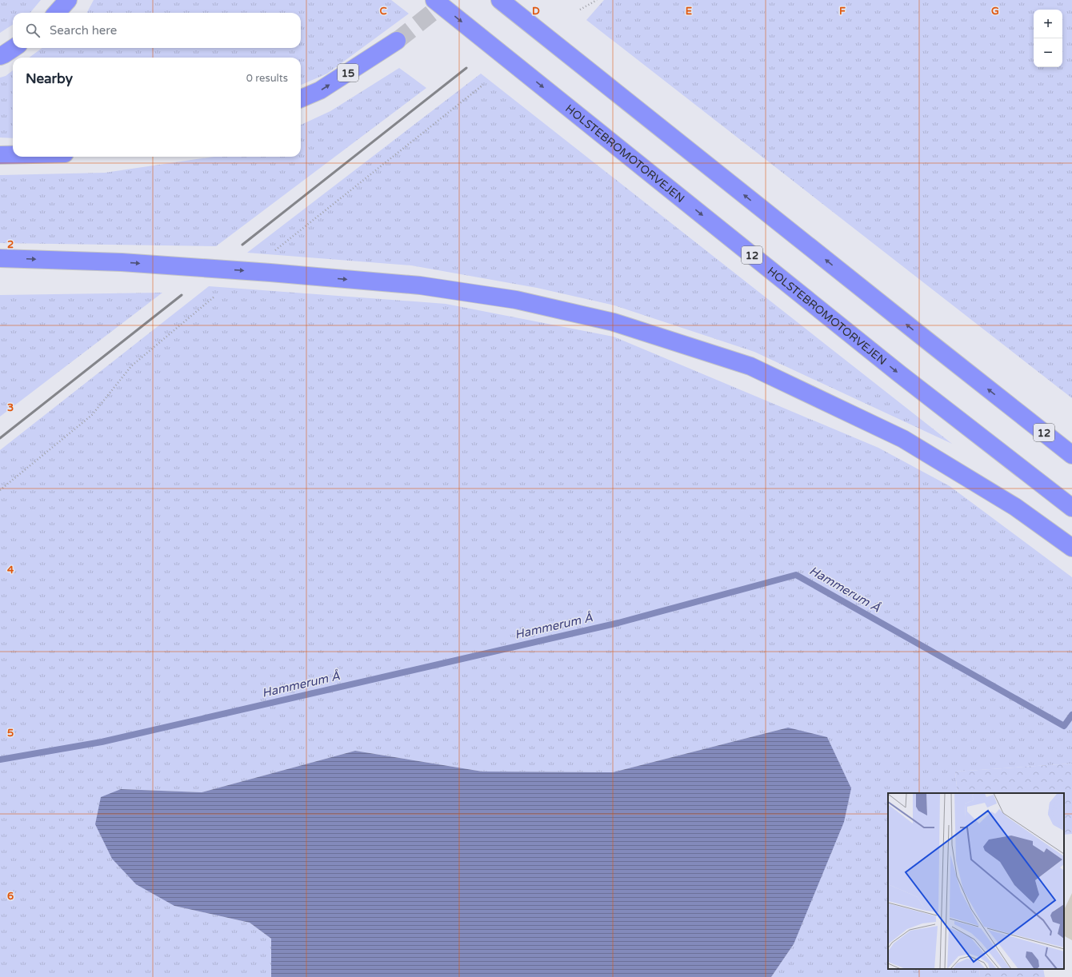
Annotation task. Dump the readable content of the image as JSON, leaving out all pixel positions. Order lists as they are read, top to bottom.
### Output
{
  "streets": {
    "highway": ["15", "HOLSTEBROMOTORVEJEN", "12"]
  },
  "water": ["Hammerum Å"],
  "page": {
    "map_buttons": ["+", "−"],
    "search": "Search here",
    "heading": ["Nearby", "0 results"]
  },
  "grid": {
    "columns": [
      "C",
      "D",
      "E",
      "F",
      "G"
    ],
    "rows": [
      "2",
      "3",
      "4",
      "5",
      "6"
    ]
  }
}
